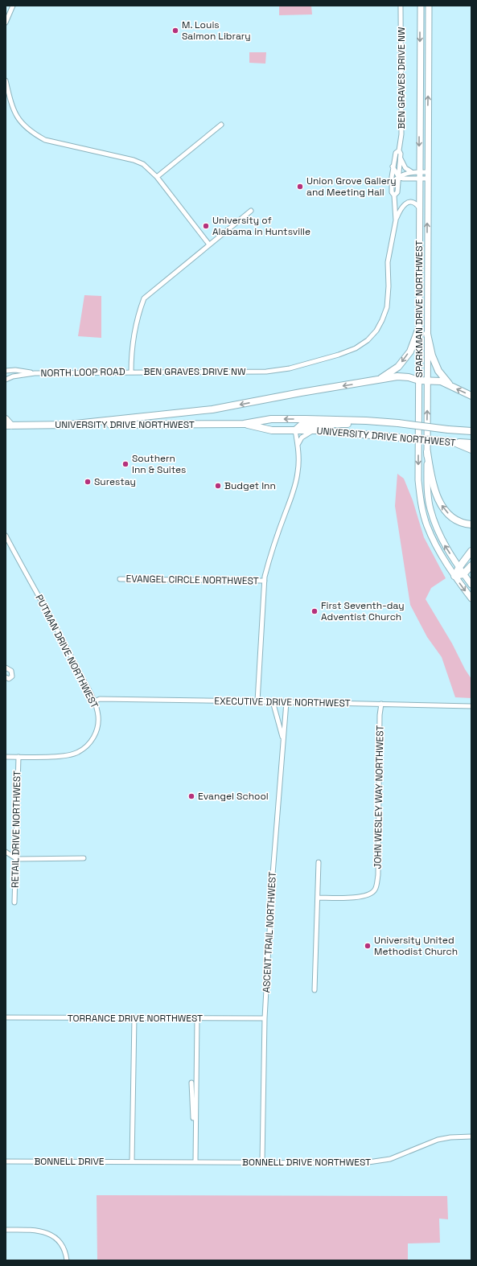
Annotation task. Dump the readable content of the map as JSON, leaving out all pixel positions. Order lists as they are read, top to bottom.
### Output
{
  "streets": {
    "highway": ["UNIVERSITY DRIVE NORTHWEST"],
    "main road": ["SPARKMAN DRIVE NORTHWEST"],
    "street": [
      "BEN GRAVES DRIVE NW",
      "NORTH LOOP ROAD",
      "EVANGEL CIRCLE NORTHWEST",
      "PUTMAN DRIVE NORTHWEST",
      "EXECUTIVE DRIVE NORTHWEST",
      "JOHN WESLEY WAY NORTHWEST",
      "RETAIL DRIVE NORTHWEST",
      "ASCENT TRAIL NORTHWEST",
      "TORRANCE DRIVE NORTHWEST",
      "BONNELL DRIVE",
      "BONNELL DRIVE NORTHWEST"
    ]
  },
  "crossings": [
    ["BEN GRAVES DRIVE NW", "NORTH LOOP ROAD"],
    ["PUTMAN DRIVE NORTHWEST", "EXECUTIVE DRIVE NORTHWEST"],
    ["PUTMAN DRIVE NORTHWEST", "RETAIL DRIVE NORTHWEST"],
    ["EXECUTIVE DRIVE NORTHWEST", "JOHN WESLEY WAY NORTHWEST"],
    ["EXECUTIVE DRIVE NORTHWEST", "ASCENT TRAIL NORTHWEST"],
    ["ASCENT TRAIL NORTHWEST", "TORRANCE DRIVE NORTHWEST"],
    ["ASCENT TRAIL NORTHWEST", "BONNELL DRIVE NORTHWEST"],
    ["BONNELL DRIVE", "BONNELL DRIVE NORTHWEST"]
  ],
  "places": [
    "M. Louis Salmon Library",
    "Union Grove Gallery and Meeting Hall",
    "University of Alabama in Huntsville",
    "Southern Inn & Suites",
    "Surestay",
    "Budget Inn",
    "First Seventh-day Adventist Church",
    "Evangel School",
    "University United Methodist Church"
  ]
}
